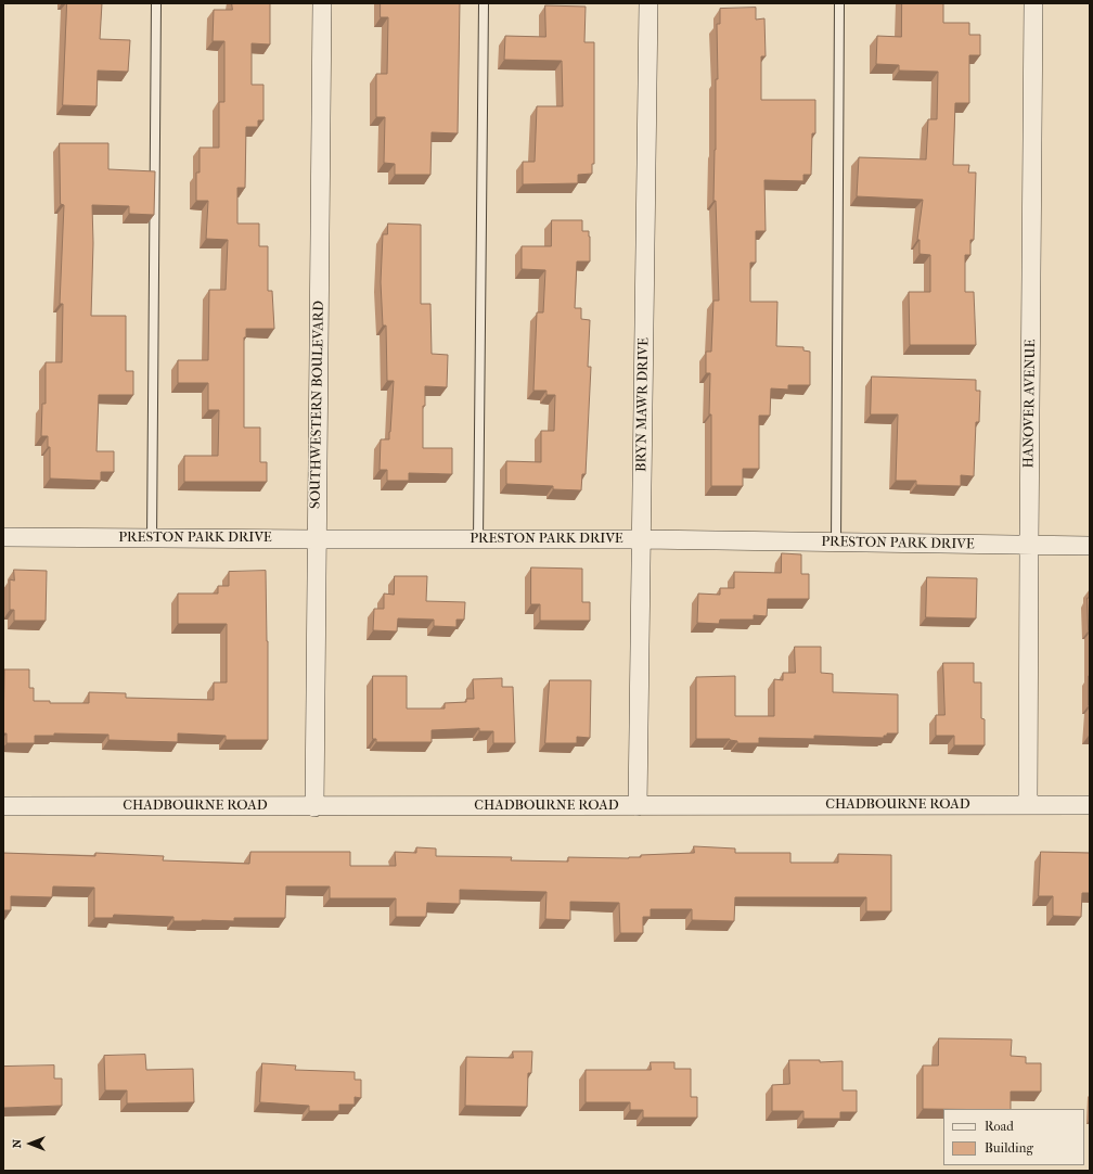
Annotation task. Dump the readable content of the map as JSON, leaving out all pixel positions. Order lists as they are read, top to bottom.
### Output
{
  "streets": {
    "street": [
      "HANOVER AVENUE",
      "SOUTHWESTERN BOULEVARD",
      "BRYN MAWR DRIVE",
      "PRESTON PARK DRIVE",
      "CHADBOURNE ROAD"
    ]
  },
  "crossings": [
    ["HANOVER AVENUE", "PRESTON PARK DRIVE"],
    ["HANOVER AVENUE", "CHADBOURNE ROAD"],
    ["SOUTHWESTERN BOULEVARD", "PRESTON PARK DRIVE"],
    ["SOUTHWESTERN BOULEVARD", "CHADBOURNE ROAD"],
    ["BRYN MAWR DRIVE", "PRESTON PARK DRIVE"],
    ["BRYN MAWR DRIVE", "CHADBOURNE ROAD"]
  ],
  "legend": ["Road", "Building"],
  "north": "left"
}
